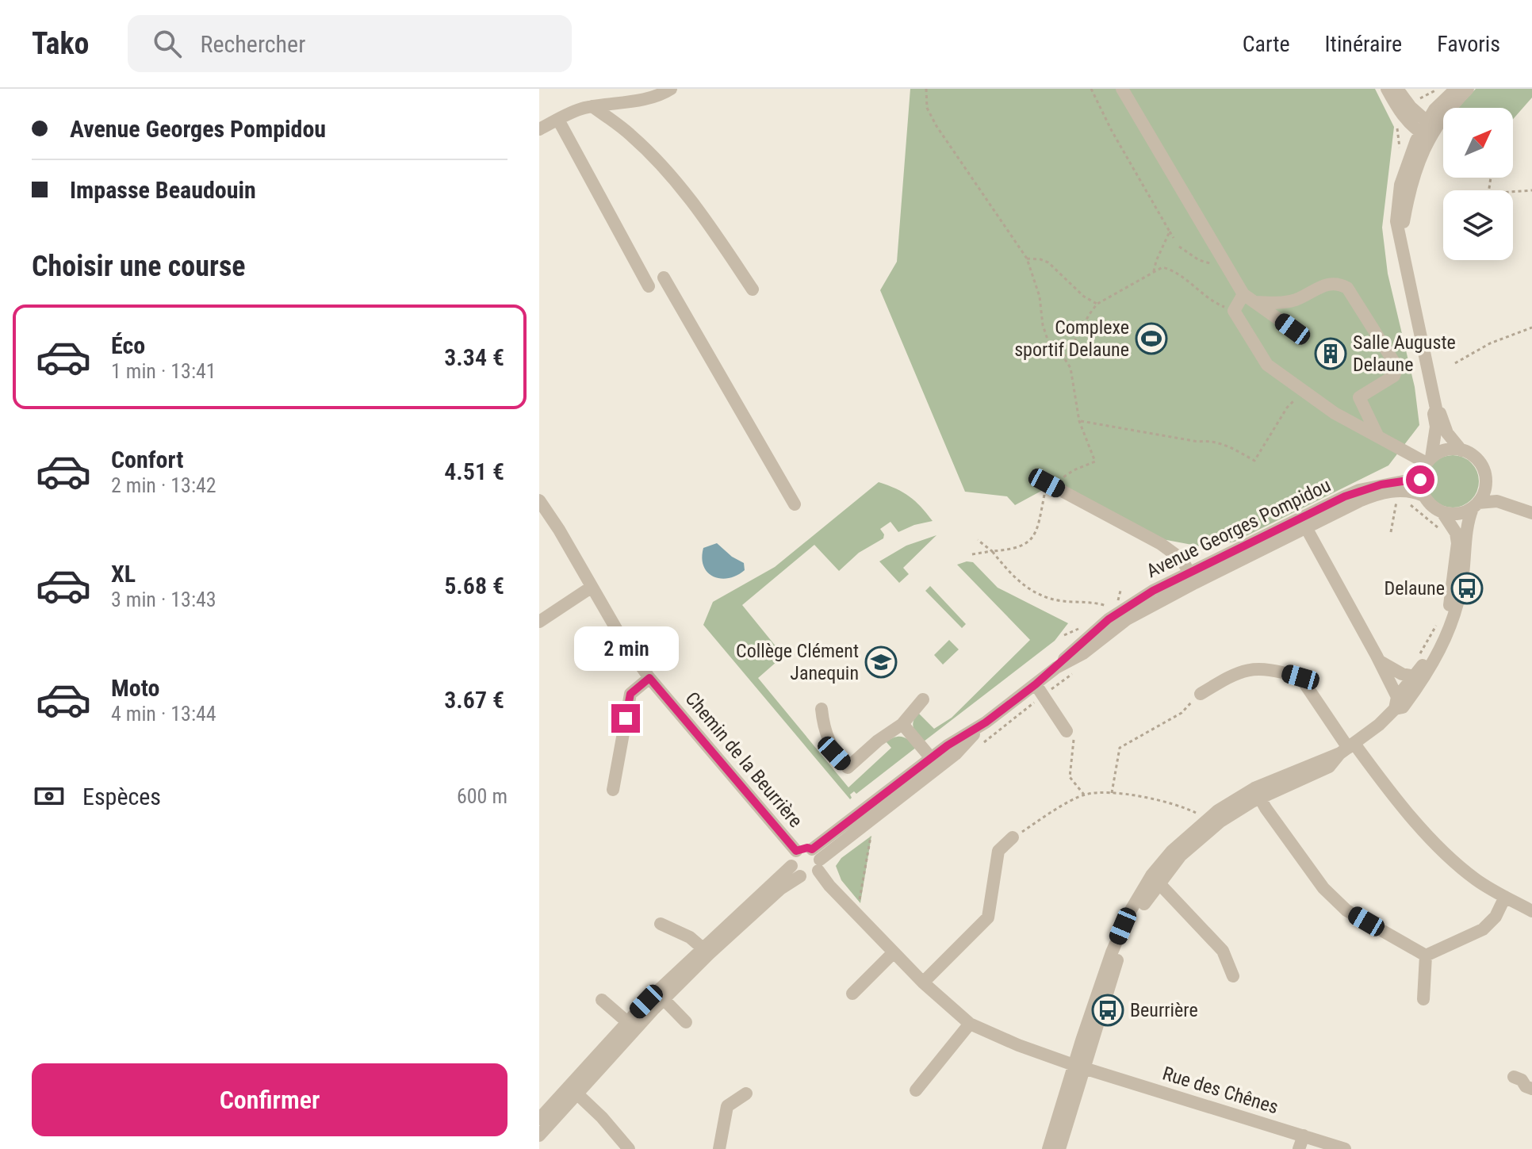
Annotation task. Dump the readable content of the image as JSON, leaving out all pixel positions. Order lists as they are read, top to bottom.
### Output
{
  "streets": {
    "street": ["Avenue Georges Pompidou", "Chemin de la Beurrière", "Rue des Chênes"]
  },
  "crossings": [
    ["Avenue Georges Pompidou", "Chemin de la Beurrière"]
  ],
  "places": {
    "sports": ["Complexe sportif Delaune"],
    "building": ["Salle Auguste Delaune"],
    "bus stop": ["Delaune", "Beurrière"],
    "school or university": ["Collège Clément Janequin"]
  },
  "north": "top right",
  "page": {
    "header": "Tako",
    "search": "Rechercher",
    "nav": ["Carte", "Itinéraire", "Favoris"],
    "banner": ["Avenue Georges Pompidou", "Impasse Beaudouin"],
    "heading": "Choisir une course",
    "list": [
      {
        "name": "Éco",
        "note": "1 min · 13:41",
        "value": "3.34 €"
      },
      {
        "name": "Confort",
        "note": "2 min · 13:42",
        "value": "4.51 €"
      },
      {
        "name": "XL",
        "note": "3 min · 13:43",
        "value": "5.68 €"
      },
      {
        "name": "Moto",
        "note": "4 min · 13:44",
        "value": "3.67 €"
      }
    ],
    "bubble": "2 min",
    "pay": ["Espèces", "600 m"],
    "buttons": "Confirmer"
  }
}
